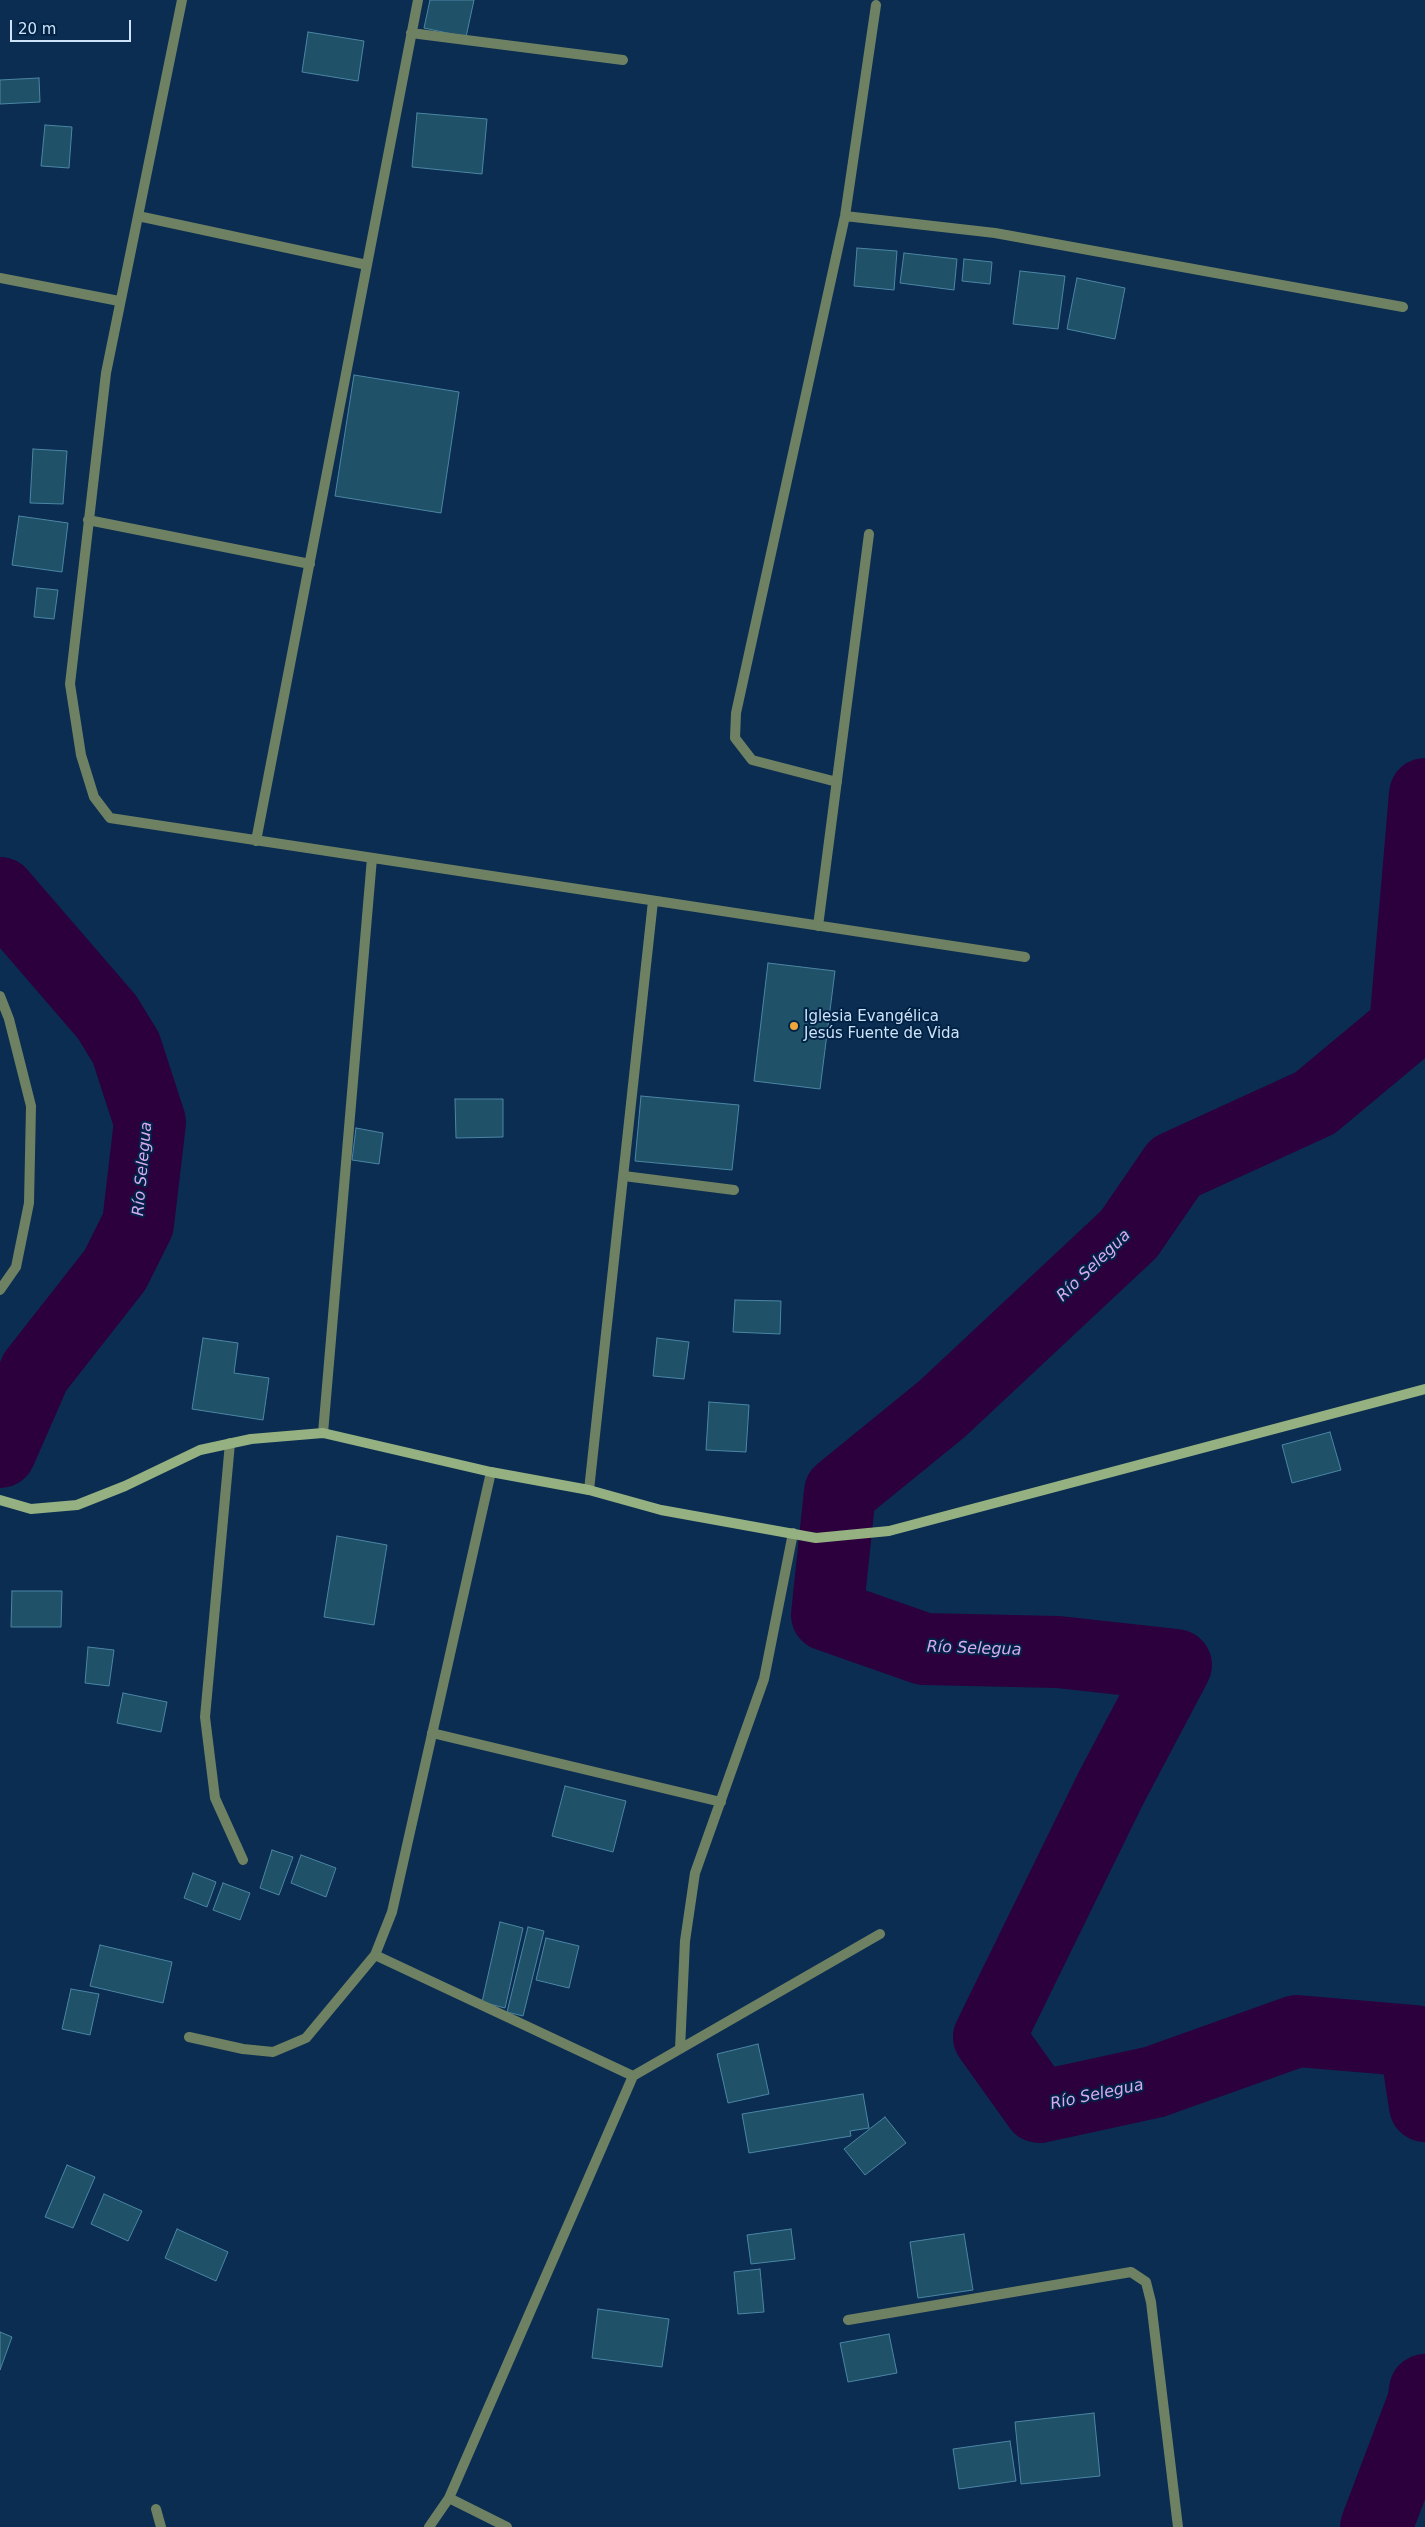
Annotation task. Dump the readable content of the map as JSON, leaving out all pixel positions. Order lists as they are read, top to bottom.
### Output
{
  "water": ["Río Selegua"],
  "places": ["Iglesia Evangélica Jesús Fuente de Vida"],
  "scale_bar": "20 m"
}
